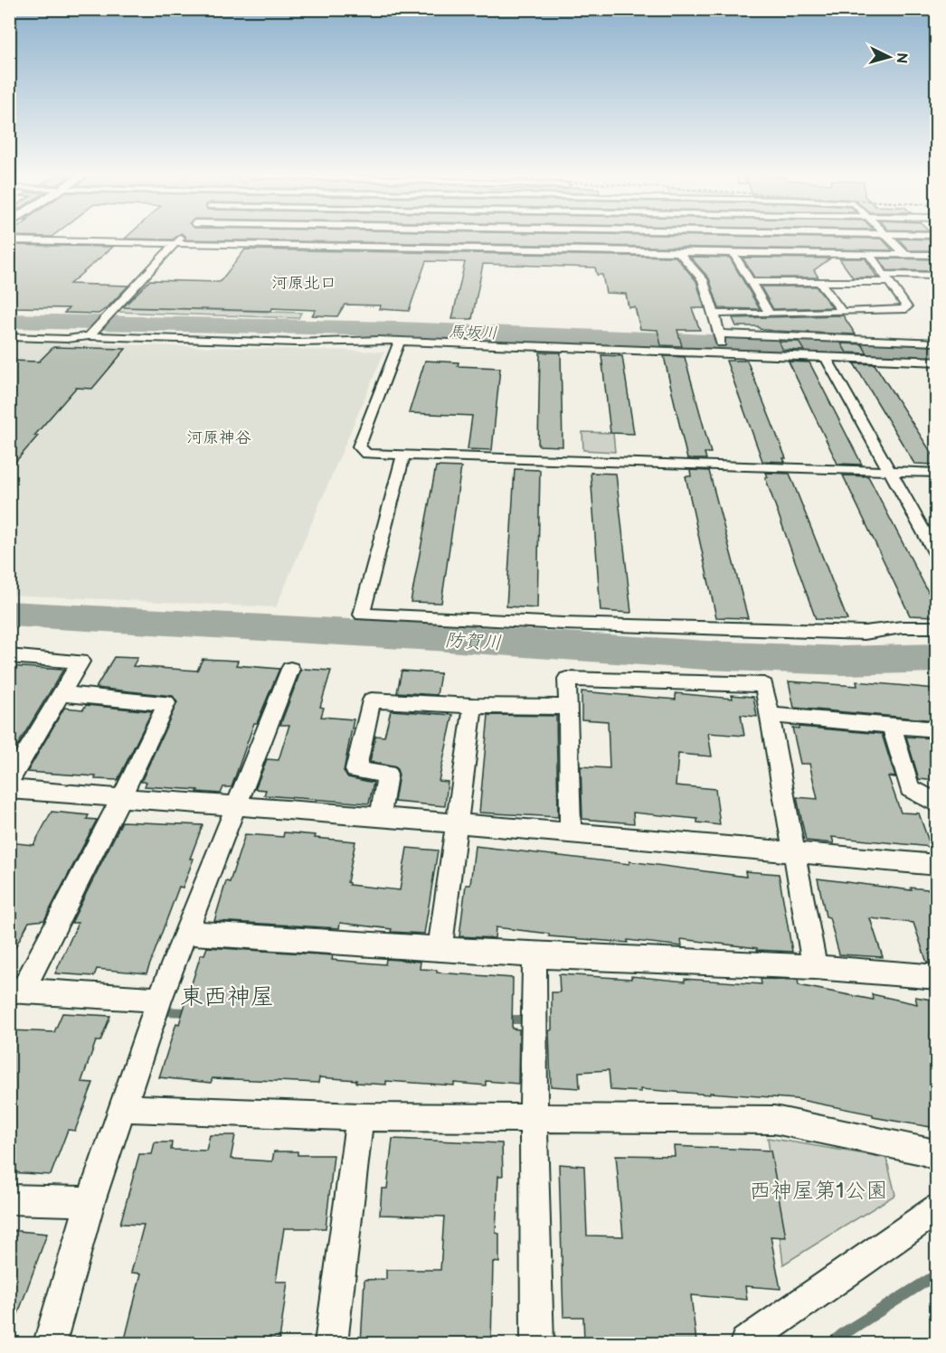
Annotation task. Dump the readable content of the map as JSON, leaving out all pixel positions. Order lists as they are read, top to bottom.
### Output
{
  "districts": ["河原北口", "河原神谷", "東西神屋"],
  "water": ["馬坂川", "防賀川"],
  "parks": ["西神屋第1公園"],
  "north": "right"
}
